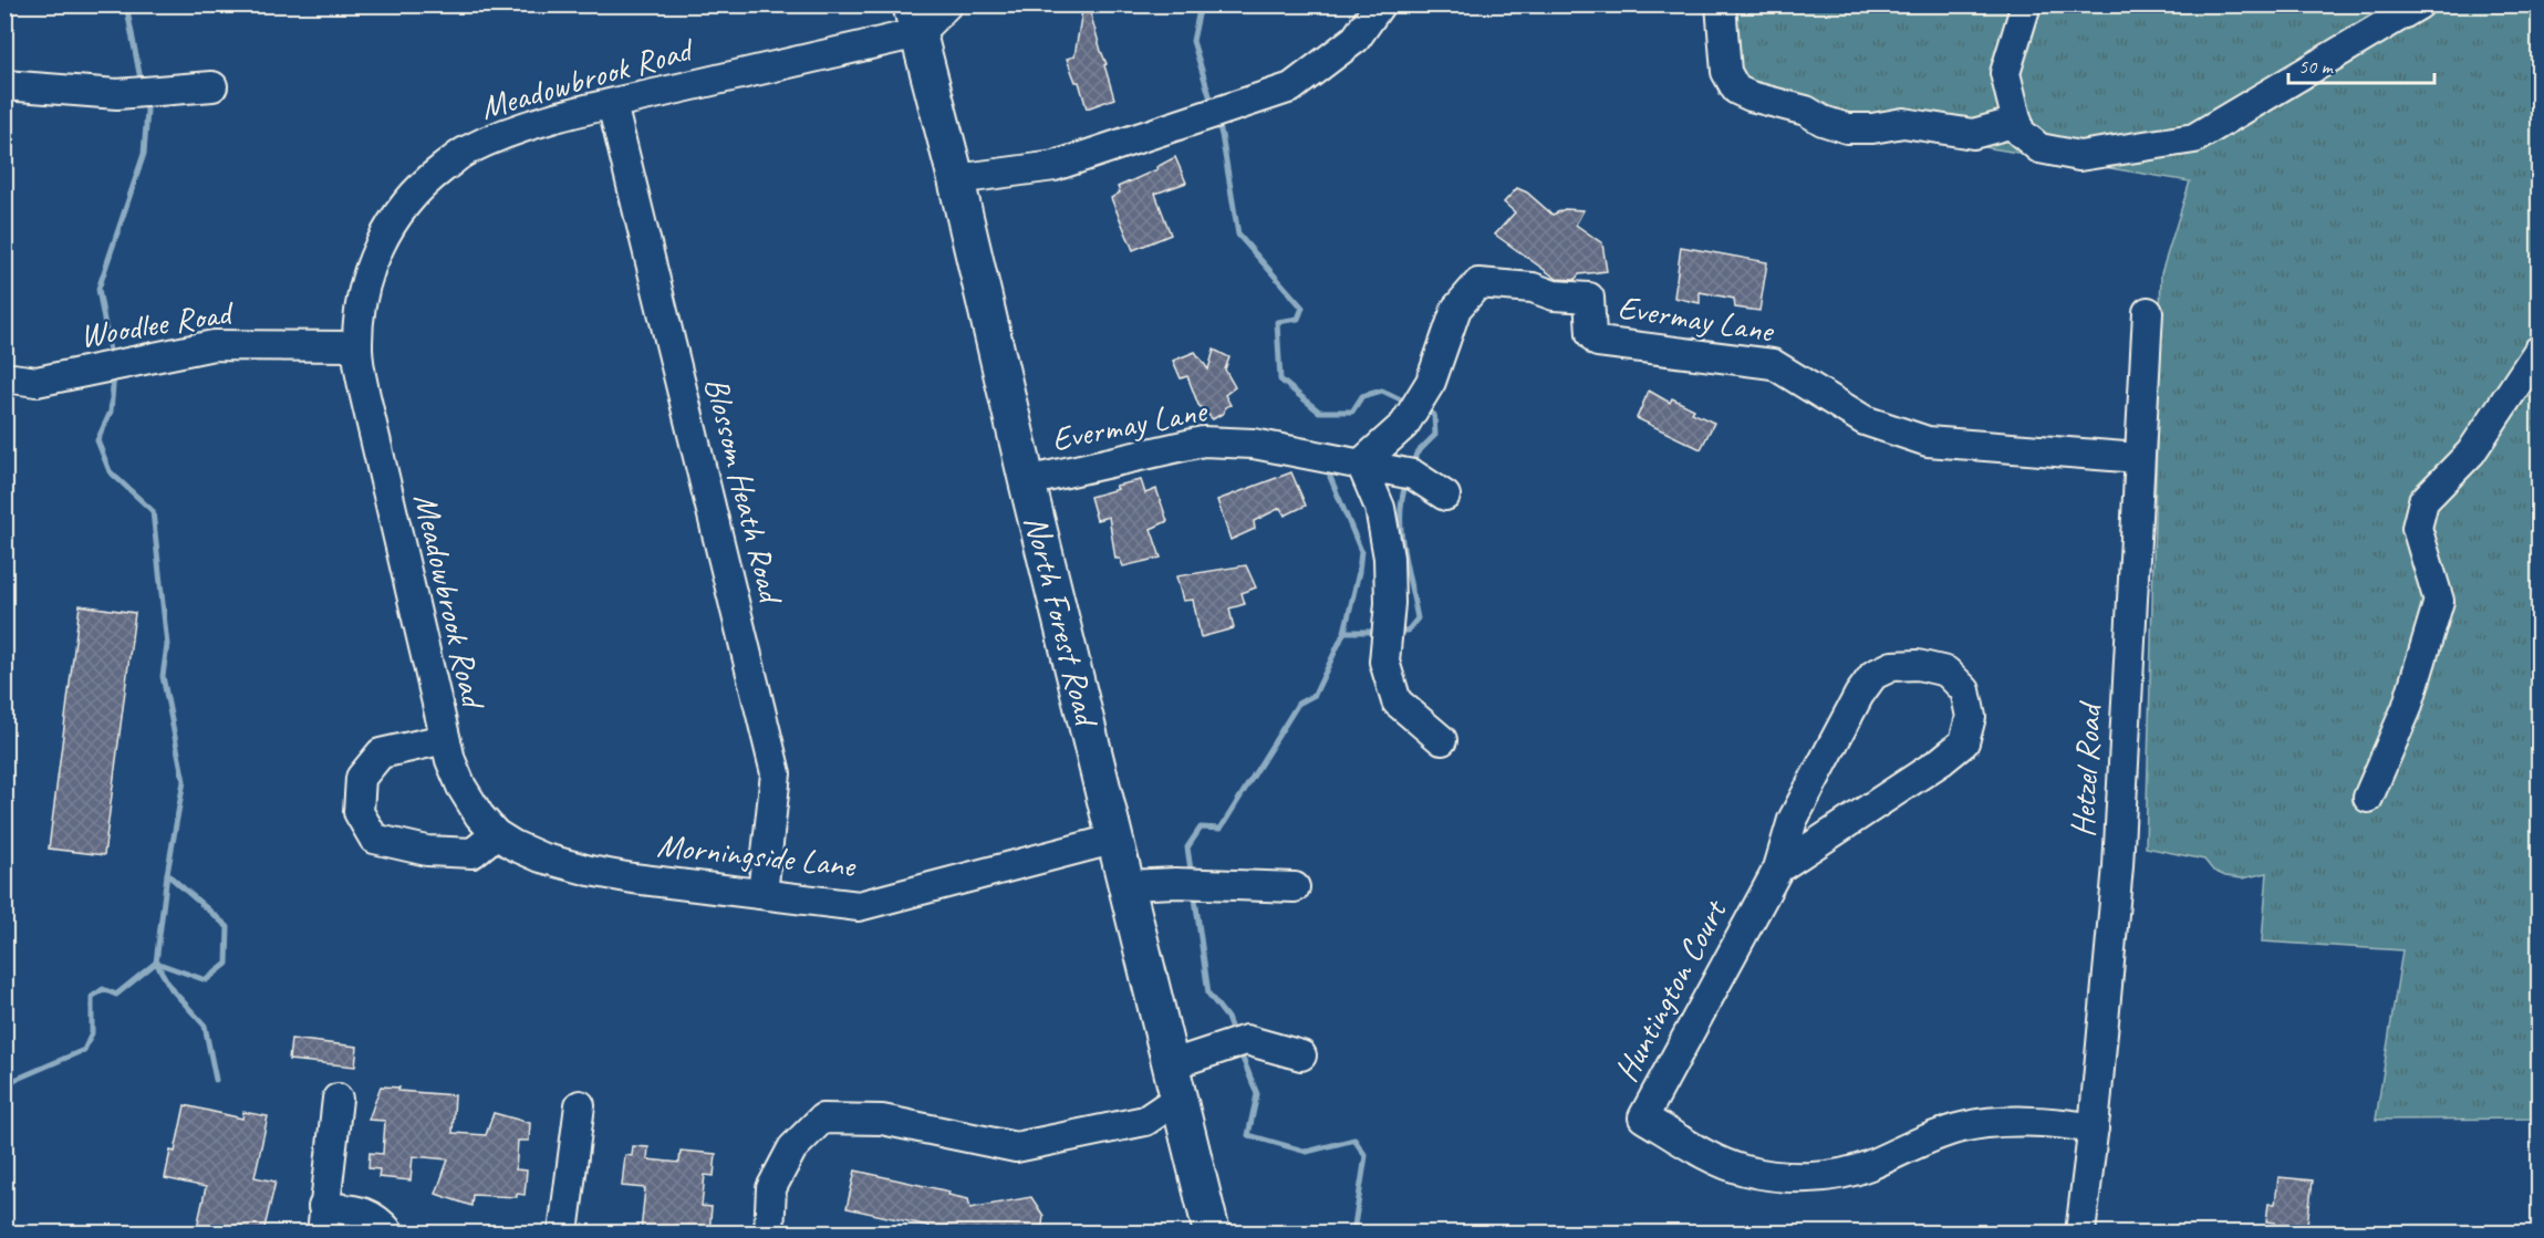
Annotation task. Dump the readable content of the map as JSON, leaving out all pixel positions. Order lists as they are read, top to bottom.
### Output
{
  "streets": {
    "main road": ["North Forest Road"],
    "street": [
      "Meadowbrook Road",
      "Evermay Lane",
      "Woodlee Road",
      "Blossom Heath Road",
      "Hetzel Road",
      "Morningside Lane",
      "Huntington Court"
    ]
  },
  "crossings": [
    ["Meadowbrook Road", "Woodlee Road"],
    ["Meadowbrook Road", "Blossom Heath Road"],
    ["Meadowbrook Road", "North Forest Road"],
    ["Meadowbrook Road", "Morningside Lane"],
    ["Evermay Lane", "North Forest Road"],
    ["Evermay Lane", "Hetzel Road"],
    ["Blossom Heath Road", "Morningside Lane"],
    ["North Forest Road", "Morningside Lane"],
    ["Hetzel Road", "Huntington Court"]
  ],
  "scale_bar": "50 m"
}
